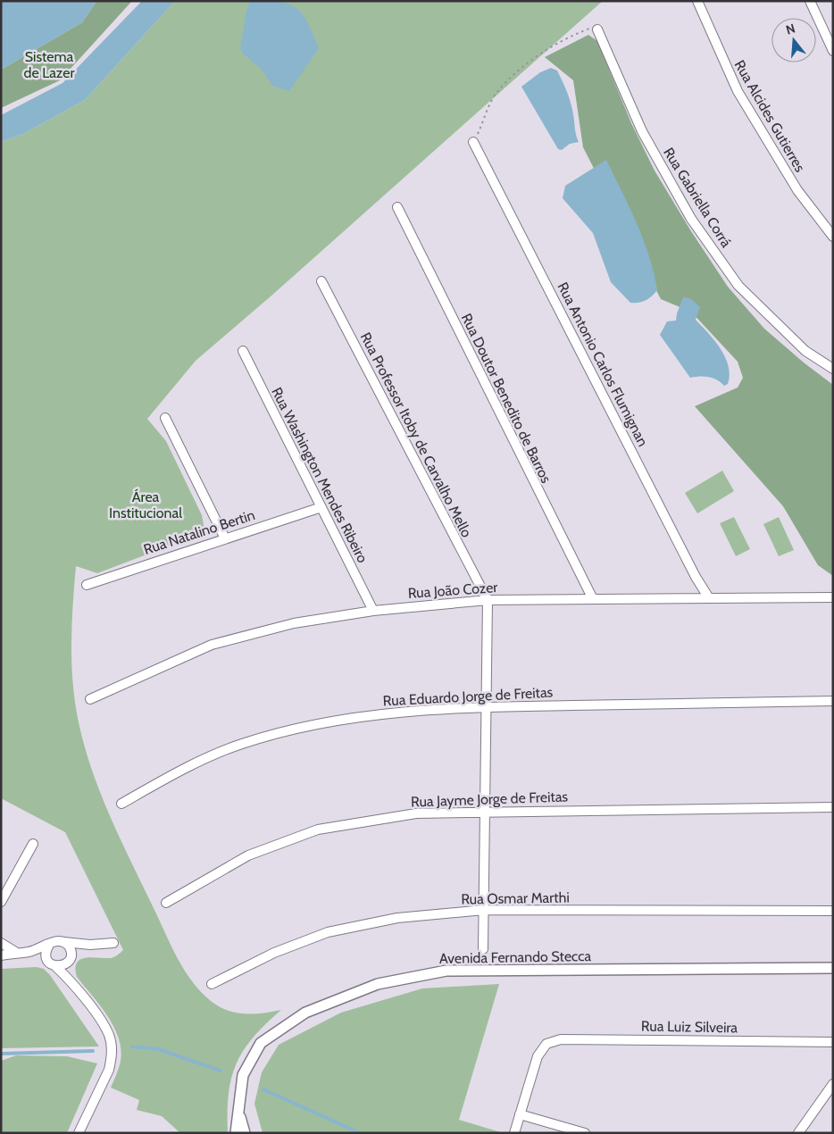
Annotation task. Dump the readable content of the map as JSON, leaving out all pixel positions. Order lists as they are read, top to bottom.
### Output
{
  "streets": {
    "street": [
      "Rua Alcides Gutierres",
      "Rua Gabriella Corrá",
      "Rua Antonio Carlos Flumignan",
      "Rua Doutor Benedito de Barros",
      "Rua Professor Itoby de Carvalho Mello",
      "Rua Washington Mendes Ribeiro",
      "Rua Natalino Bertin",
      "Rua João Cozer",
      "Rua Eduardo Jorge de Freitas",
      "Rua Jayme Jorge de Freitas",
      "Rua Osmar Marthi",
      "Avenida Fernando Stecca",
      "Rua Luiz Silveira"
    ]
  },
  "crossings": [
    ["Rua Antonio Carlos Flumignan", "Rua João Cozer"],
    ["Rua Doutor Benedito de Barros", "Rua João Cozer"],
    ["Rua Professor Itoby de Carvalho Mello", "Rua João Cozer"],
    ["Rua Washington Mendes Ribeiro", "Rua Natalino Bertin"],
    ["Rua Washington Mendes Ribeiro", "Rua João Cozer"]
  ],
  "parks": ["Sistema de Lazer", "Área Institucional"],
  "north": "top"
}
